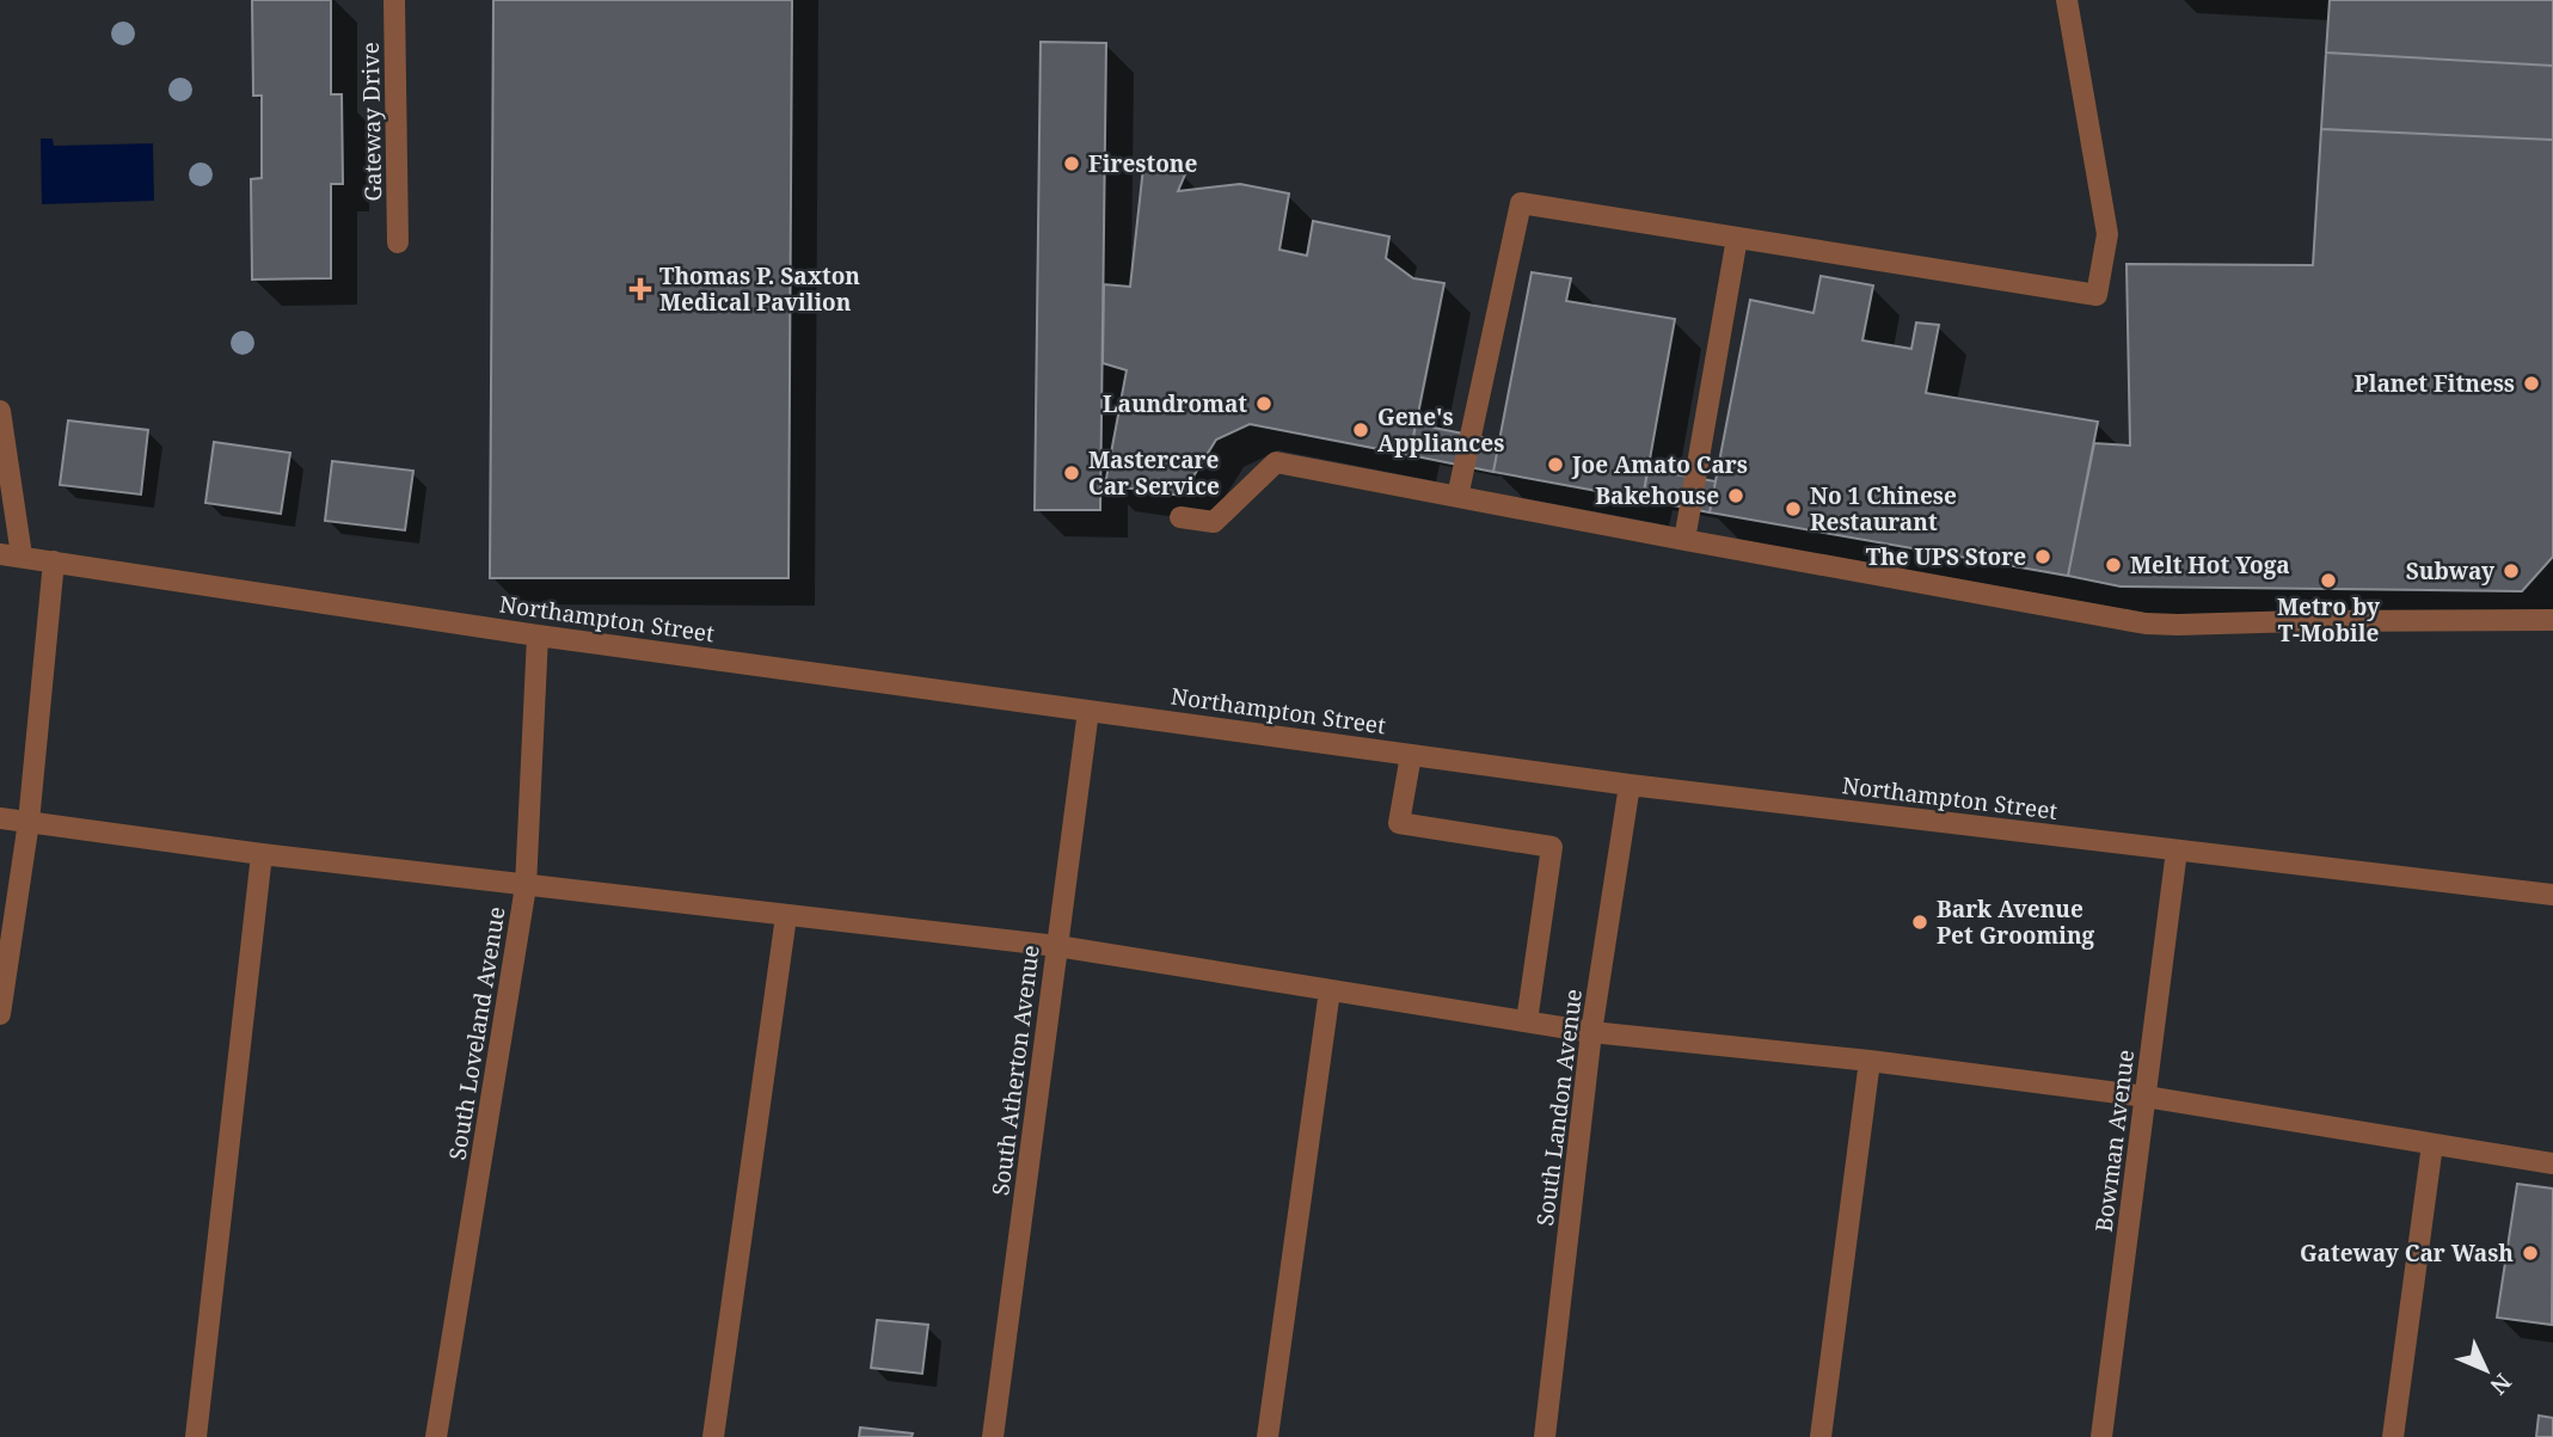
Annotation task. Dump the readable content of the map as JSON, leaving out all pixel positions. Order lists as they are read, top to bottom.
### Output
{
  "streets": {
    "street": [
      "Gateway Drive",
      "Northampton Street",
      "South Loveland Avenue",
      "South Atherton Avenue",
      "South Landon Avenue",
      "Bowman Avenue"
    ]
  },
  "crossings": [
    ["Northampton Street", "South Loveland Avenue"],
    ["Northampton Street", "South Atherton Avenue"],
    ["Northampton Street", "South Landon Avenue"],
    ["Northampton Street", "Bowman Avenue"]
  ],
  "places": {
    "other": [
      "Firestone",
      "Planet Fitness",
      "Laundromat",
      "Gene's Appliances",
      "Joe Amato Cars",
      "Mastercare Car Service",
      "Bakehouse",
      "No 1 Chinese Restaurant",
      "The UPS Store",
      "Melt Hot Yoga",
      "Subway",
      "Metro by T-Mobile",
      "Bark Avenue Pet Grooming",
      "Gateway Car Wash"
    ],
    "health": ["Thomas P. Saxton Medical Pavilion"]
  },
  "north": "bottom right"
}
